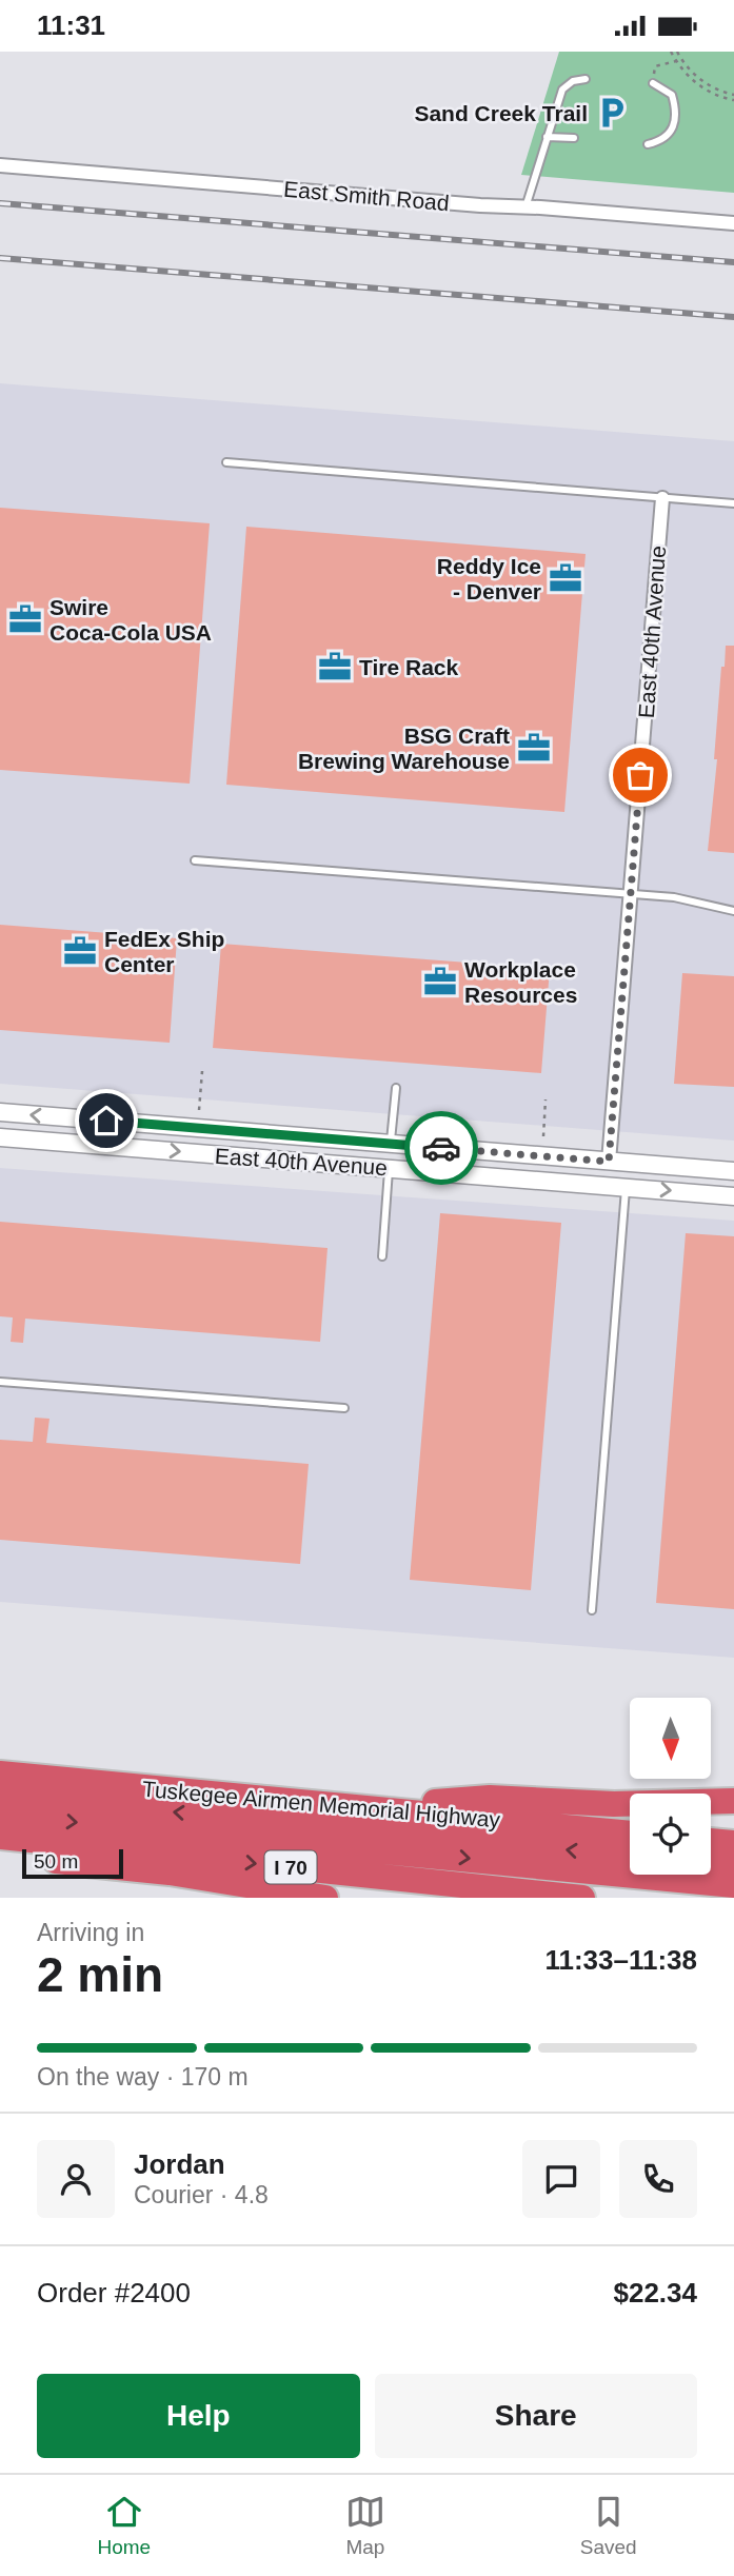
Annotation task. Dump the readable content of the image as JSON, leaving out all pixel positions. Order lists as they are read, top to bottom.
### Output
{
  "streets": {
    "highway": ["Tuskegee Airmen Memorial Highway", "I 70"],
    "street": ["East Smith Road", "East 40th Avenue"]
  },
  "places": {
    "parking": ["Sand Creek Trail"],
    "office": [
      "Reddy Ice - Denver",
      "Swire Coca-Cola USA",
      "Tire Rack",
      "BSG Craft Brewing Warehouse",
      "FedEx Ship Center",
      "Workplace Resources"
    ]
  },
  "scale_bar": "50 m",
  "north": "bottom",
  "page": {
    "status": "11:31",
    "scale": "50 m",
    "heading": ["2 min", "Arriving in", "11:33–11:38"],
    "panel": [
      "Jordan",
      "Courier · 4.8",
      "Order #2400",
      "$22.34"
    ],
    "bar": "On the way · 170 m",
    "buttons": ["Help", "Share"],
    "tabs": ["Home", "Map", "Saved"]
  }
}
